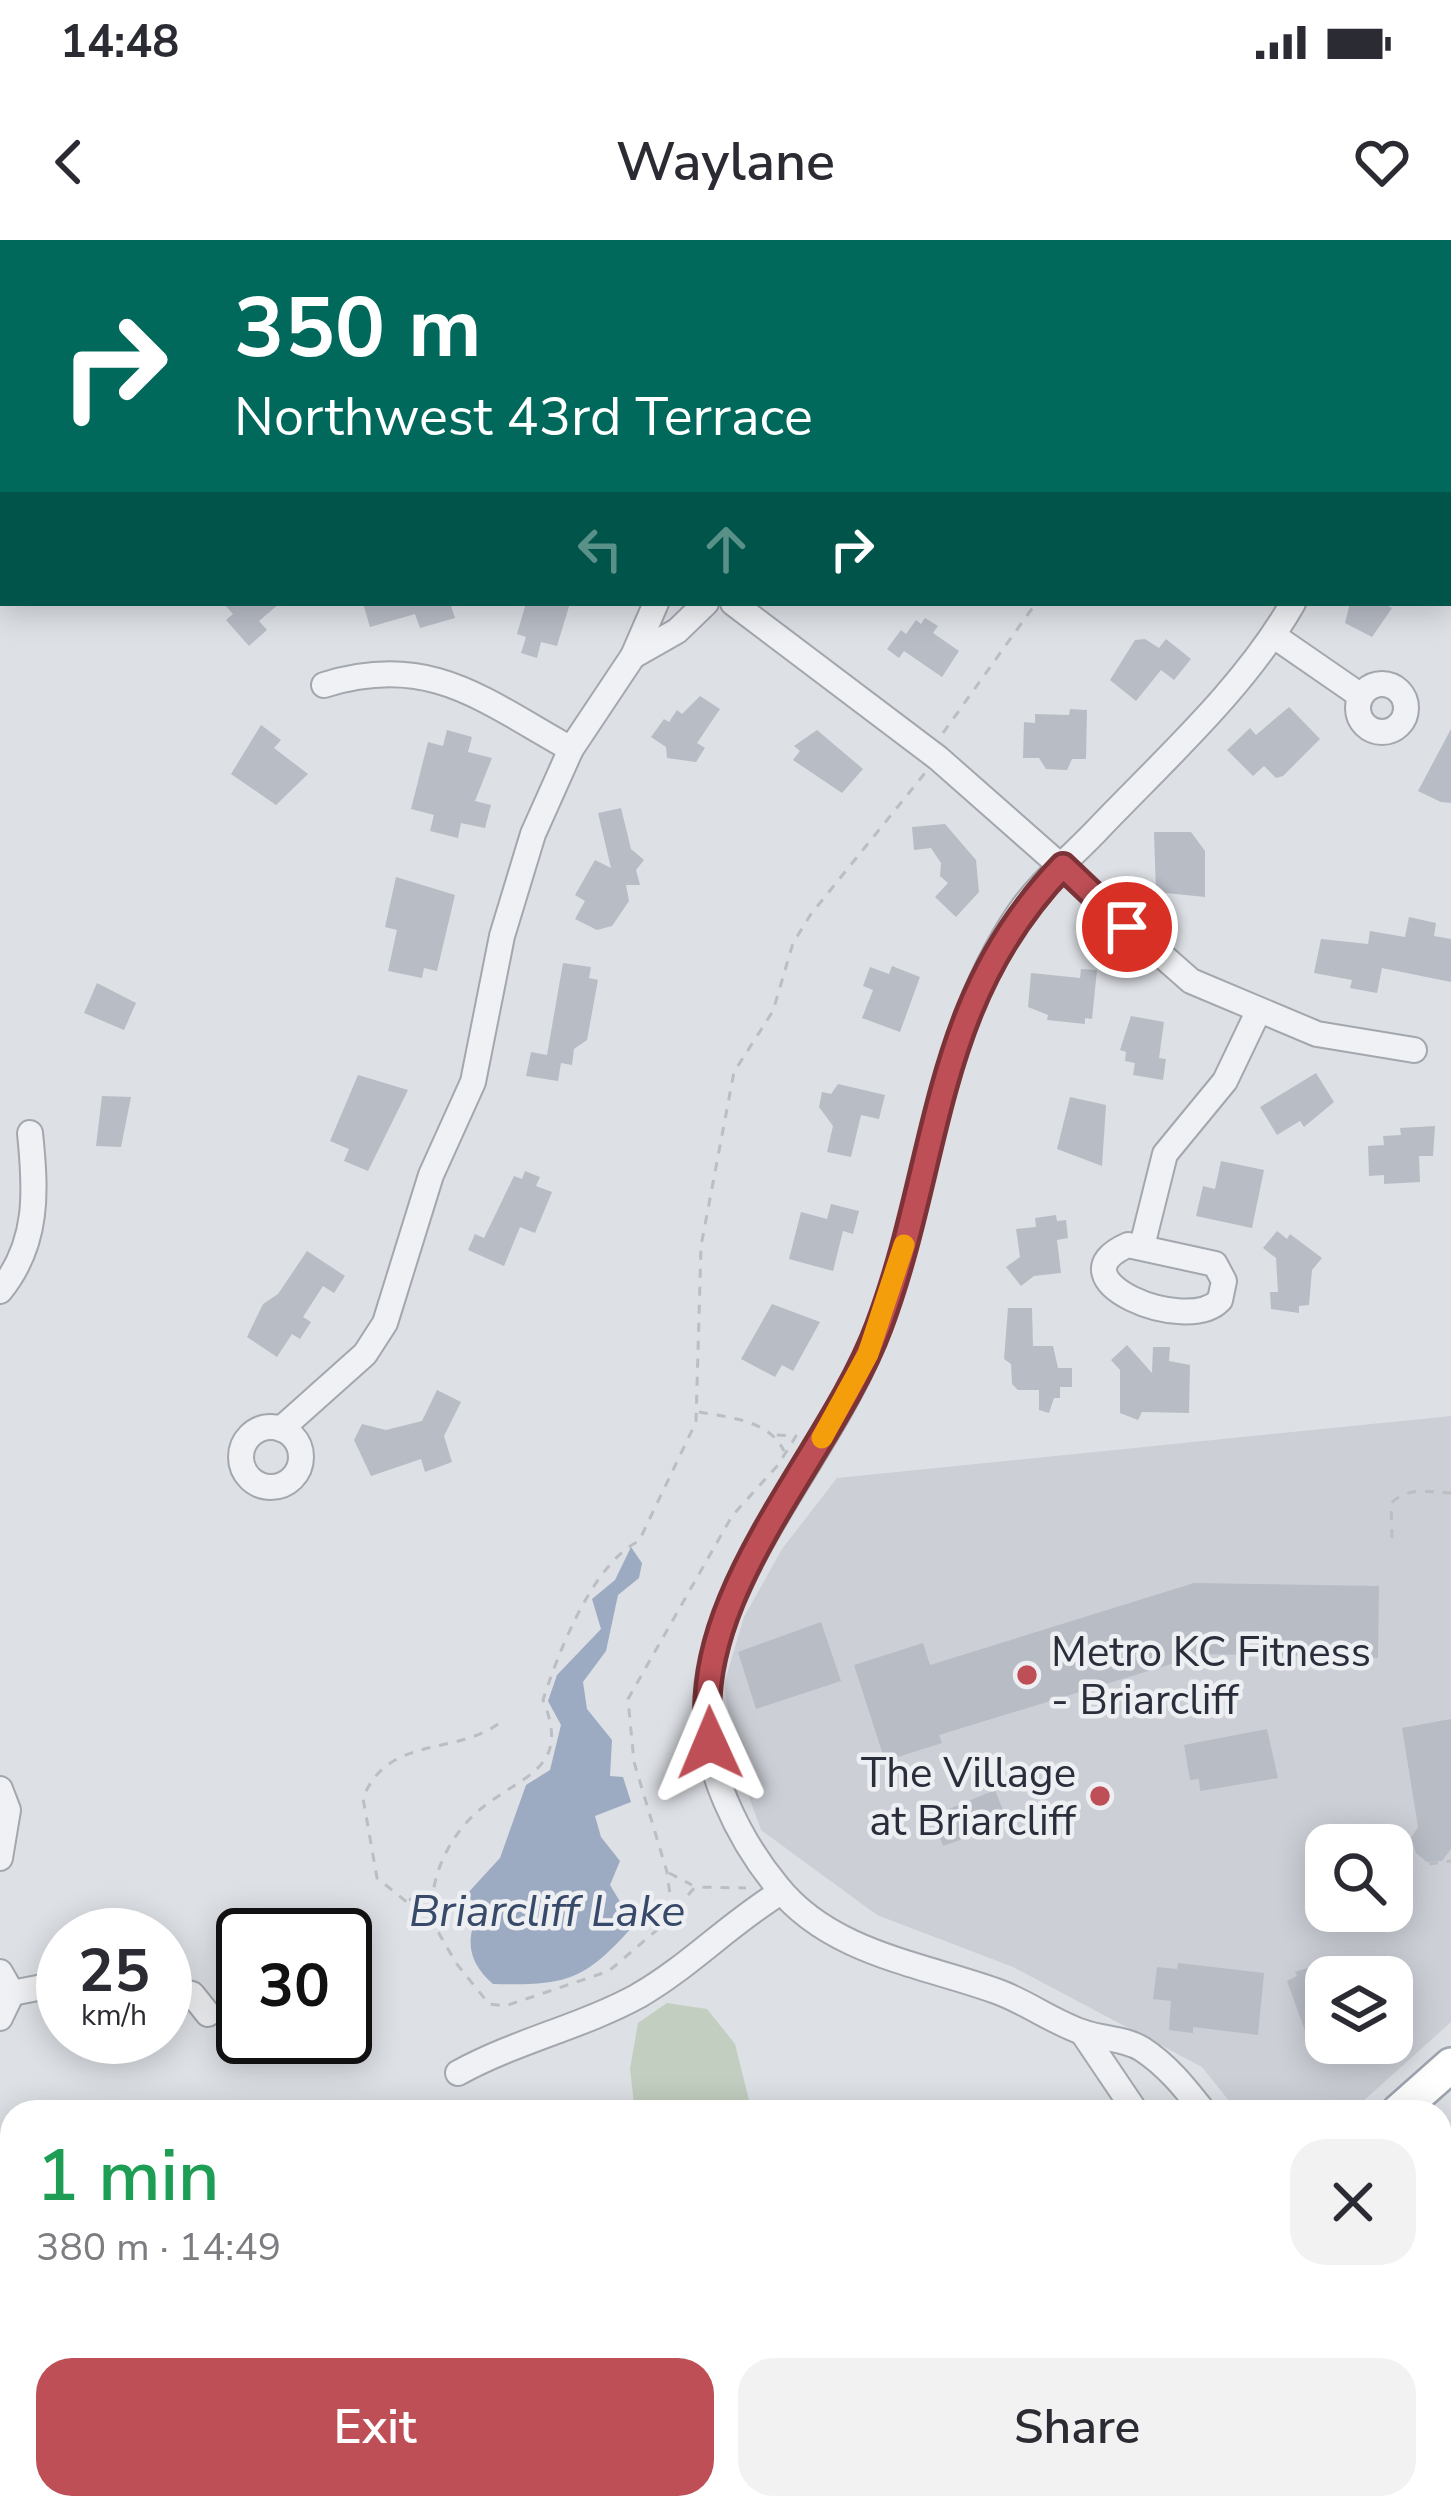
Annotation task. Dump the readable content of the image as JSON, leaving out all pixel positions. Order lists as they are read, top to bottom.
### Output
{
  "water": ["Briarcliff Lake"],
  "places": ["Metro KC Fitness - Briarcliff", "The Village at Briarcliff"],
  "page": {
    "status": "14:48",
    "header": "Waylane",
    "turn": ["350 m", "Northwest 43rd Terrace"],
    "speed": "25 km/h",
    "limit": "30",
    "heading": ["1 min", "380 m · 14:49"],
    "buttons": ["Exit", "Share"]
  }
}
